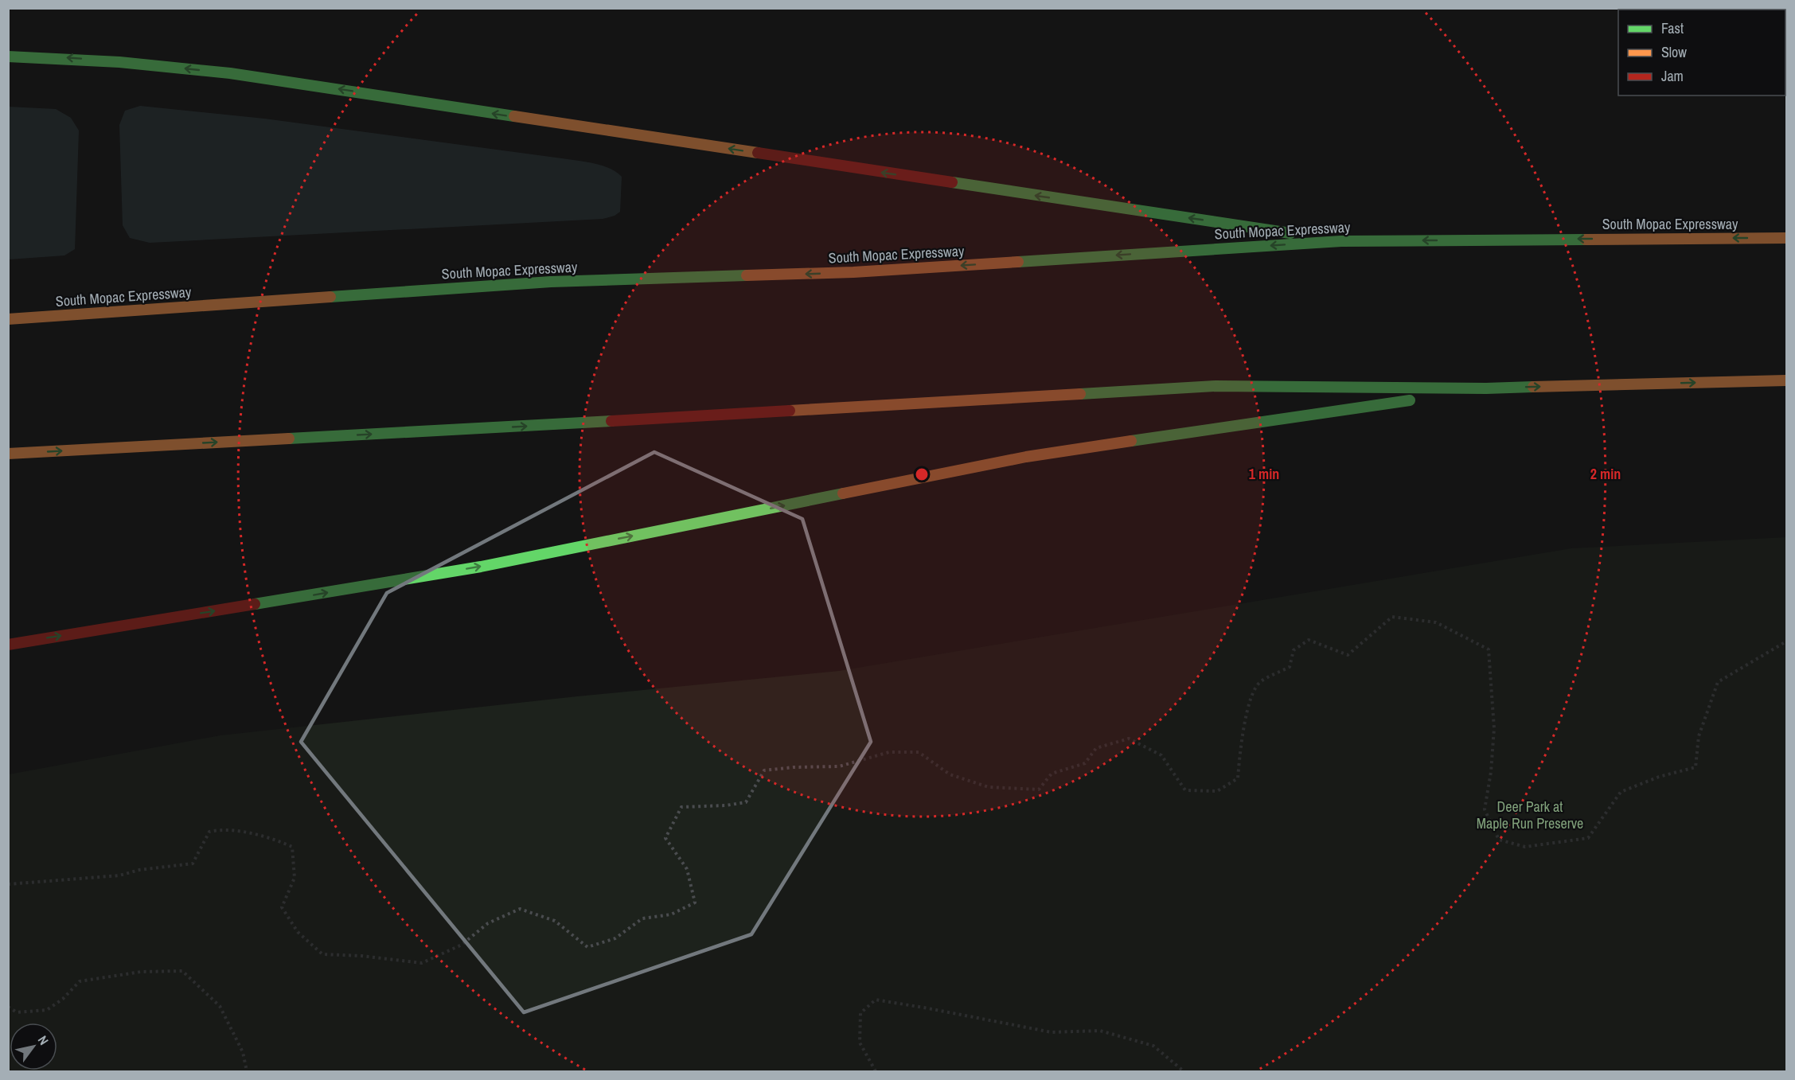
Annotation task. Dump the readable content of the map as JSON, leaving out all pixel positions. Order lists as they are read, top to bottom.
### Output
{
  "streets": {
    "highway": ["South Mopac Expressway"]
  },
  "one_way": ["South Mopac Expressway"],
  "parks": ["Deer Park at Maple Run Preserve"],
  "legend": ["Fast", "Slow", "Jam"],
  "north": "top right",
  "rings": ["1 min", "2 min"]
}
